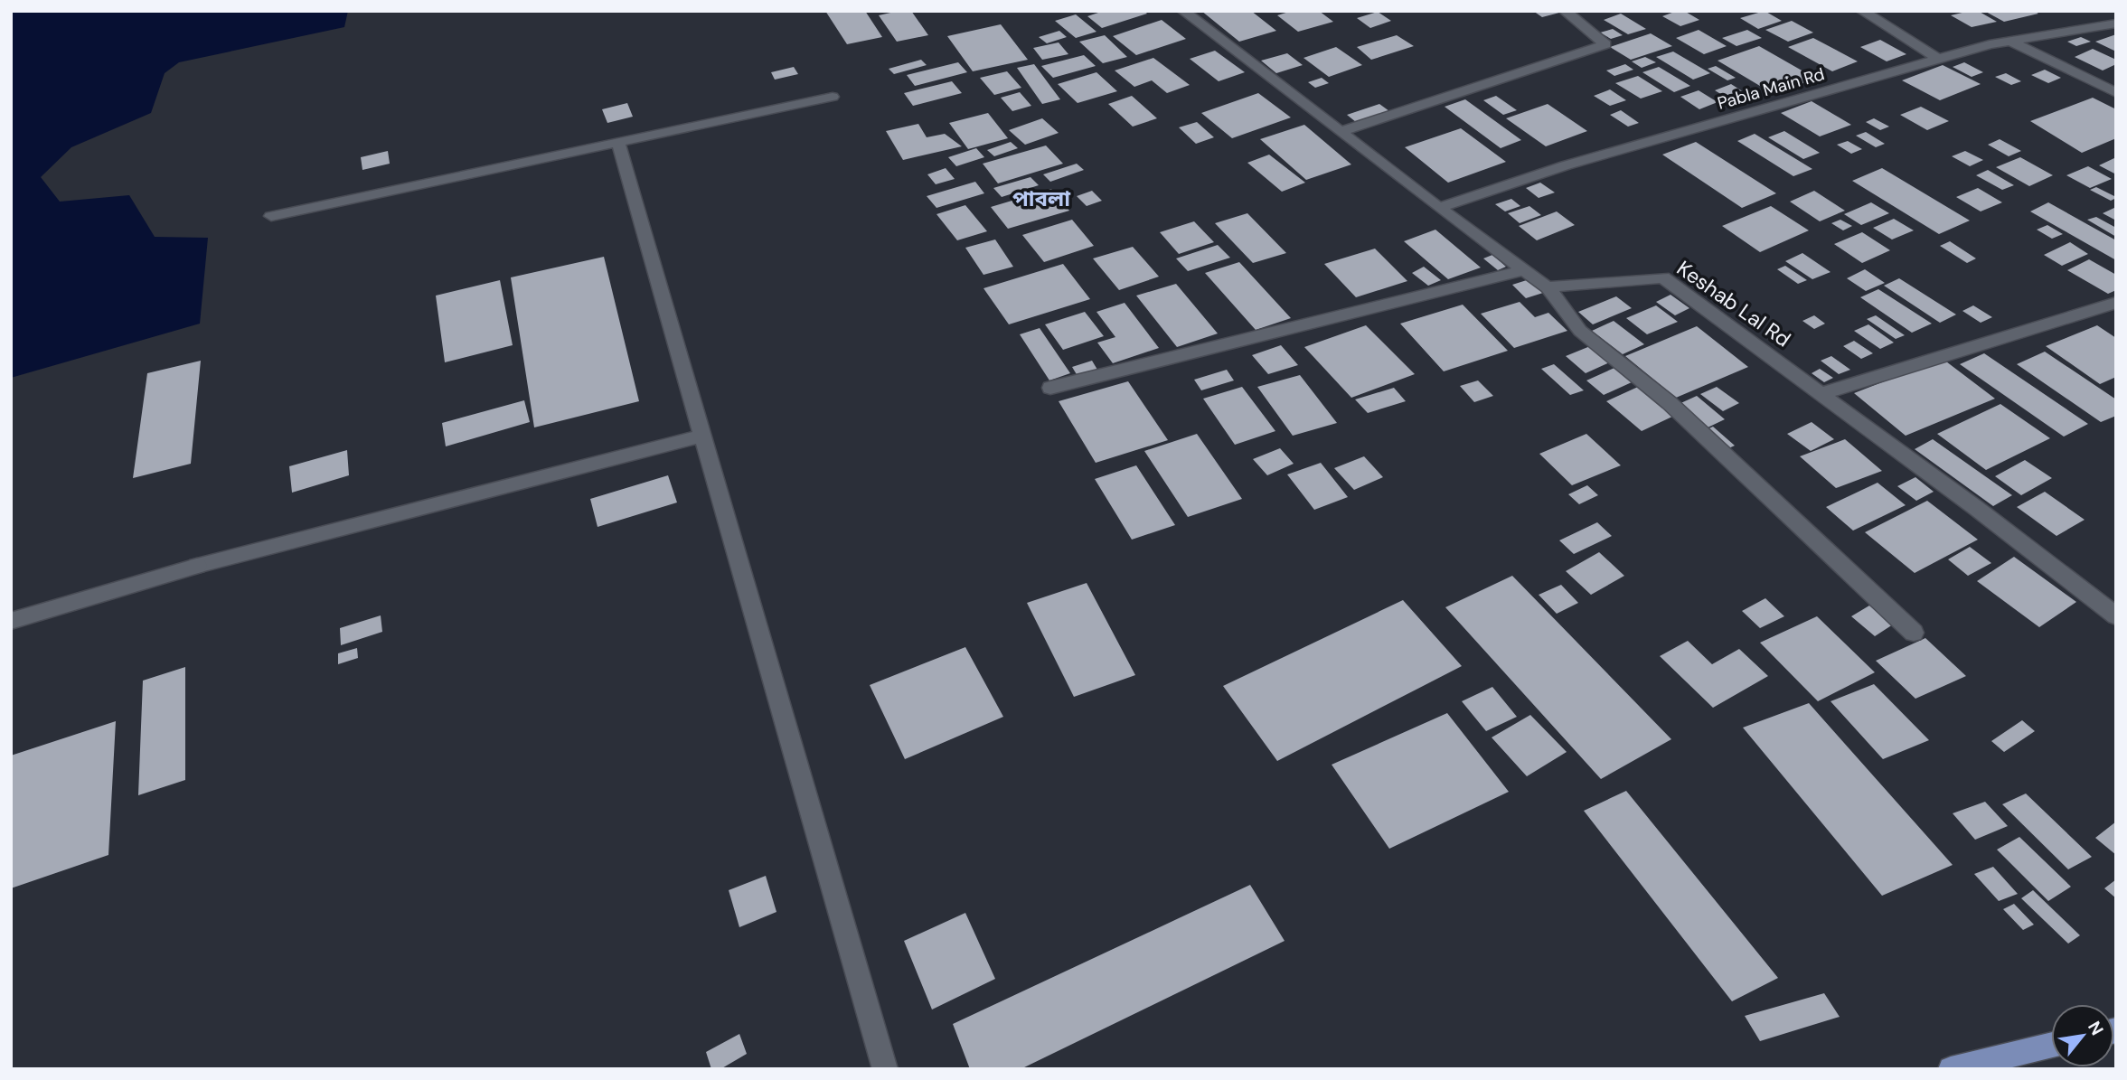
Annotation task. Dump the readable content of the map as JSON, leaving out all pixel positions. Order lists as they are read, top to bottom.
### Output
{
  "streets": {
    "street": ["Pabla Main Rd", "Keshab Lal Rd"]
  },
  "districts": ["পাবলা"],
  "north": "top right"
}
